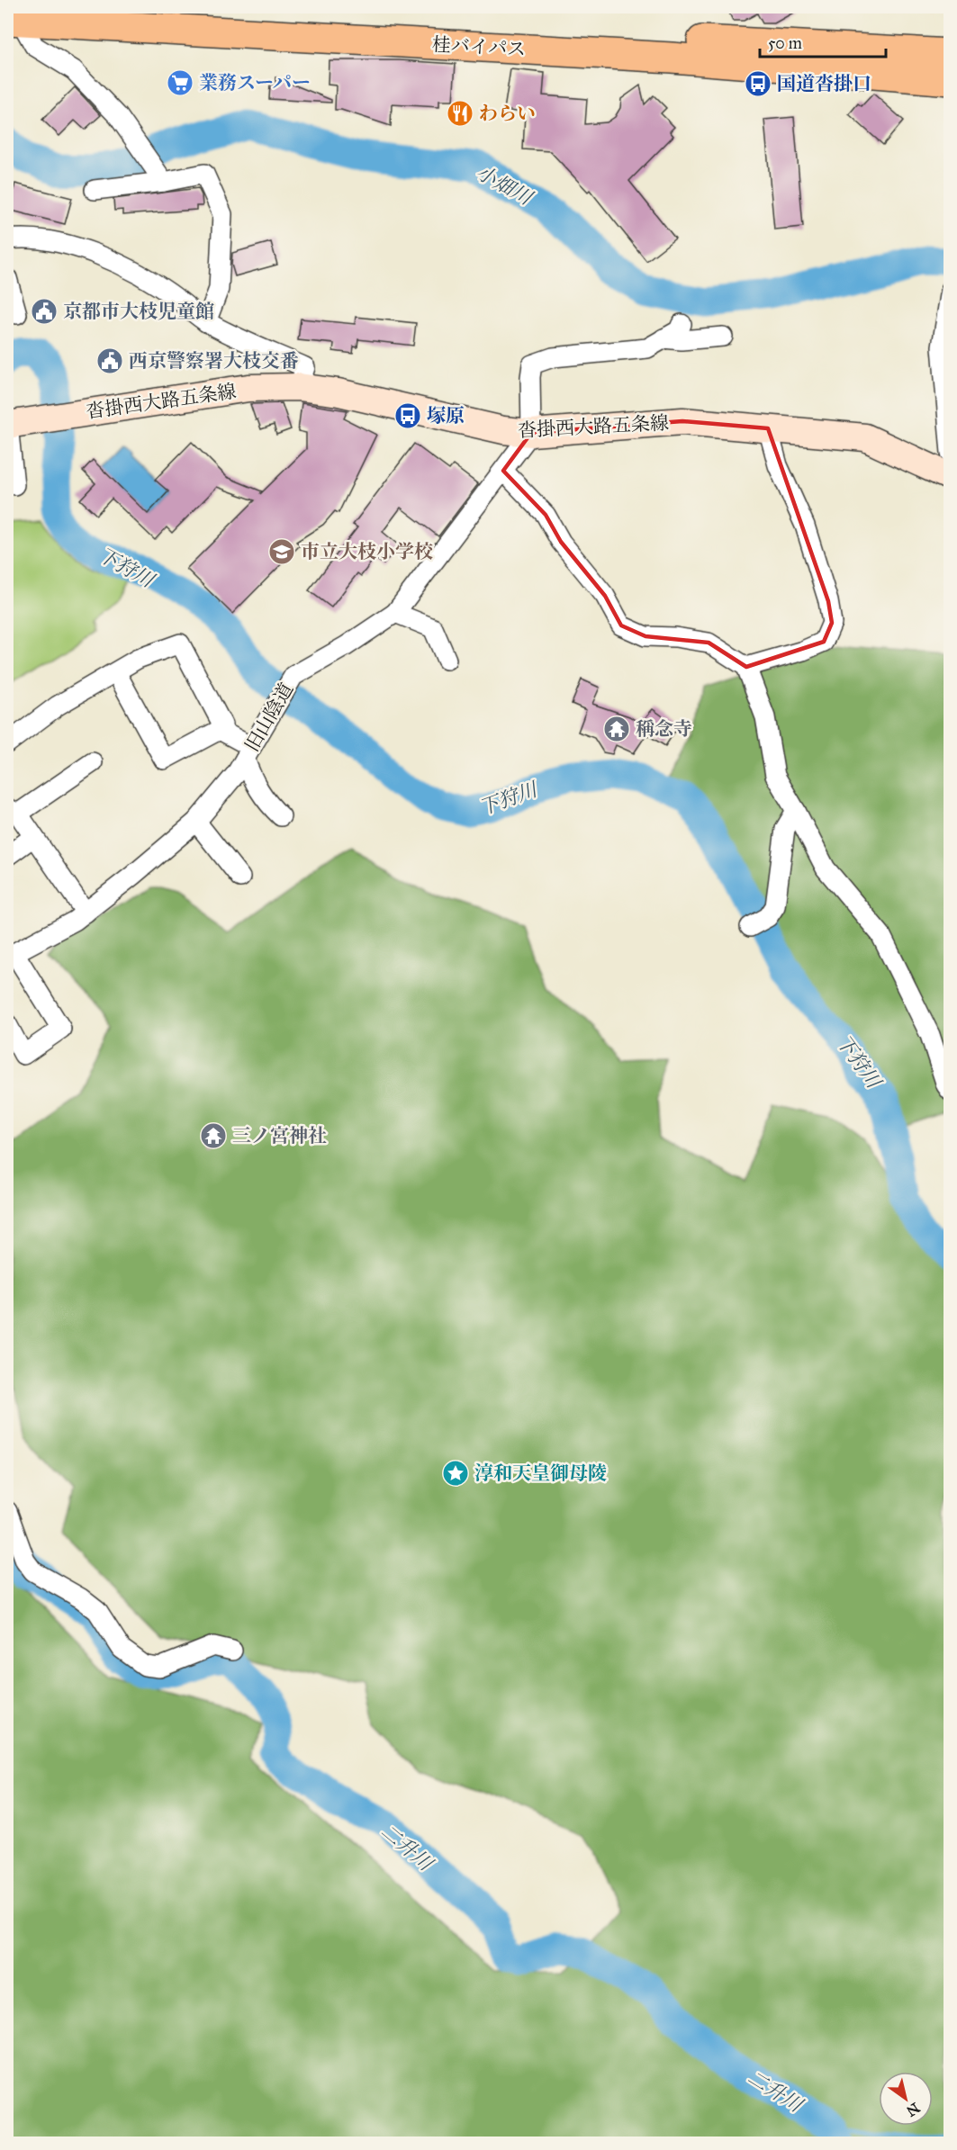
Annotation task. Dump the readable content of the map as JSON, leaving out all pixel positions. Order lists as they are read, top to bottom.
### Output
{
  "streets": {
    "highway": ["桂バイパス"],
    "main road": ["沓掛西大路五条線"],
    "street": ["旧山陰道"]
  },
  "crossings": [
    ["沓掛西大路五条線", "旧山陰道"]
  ],
  "water": ["小畑川", "下狩川", "二升川"],
  "places": {
    "supermarket": ["業務スーパー"],
    "bus stop": ["国道沓掛口", "塚原"],
    "restaurant": ["わらい"],
    "public building": ["京都市大枝児童館", "西京警察署大枝交番"],
    "school or university": ["市立大枝小学校"],
    "temple": ["稱念寺", "三ノ宮神社"],
    "place": ["淳和天皇御母陵"]
  },
  "scale_bar": "50 m",
  "north": "bottom right"
}
